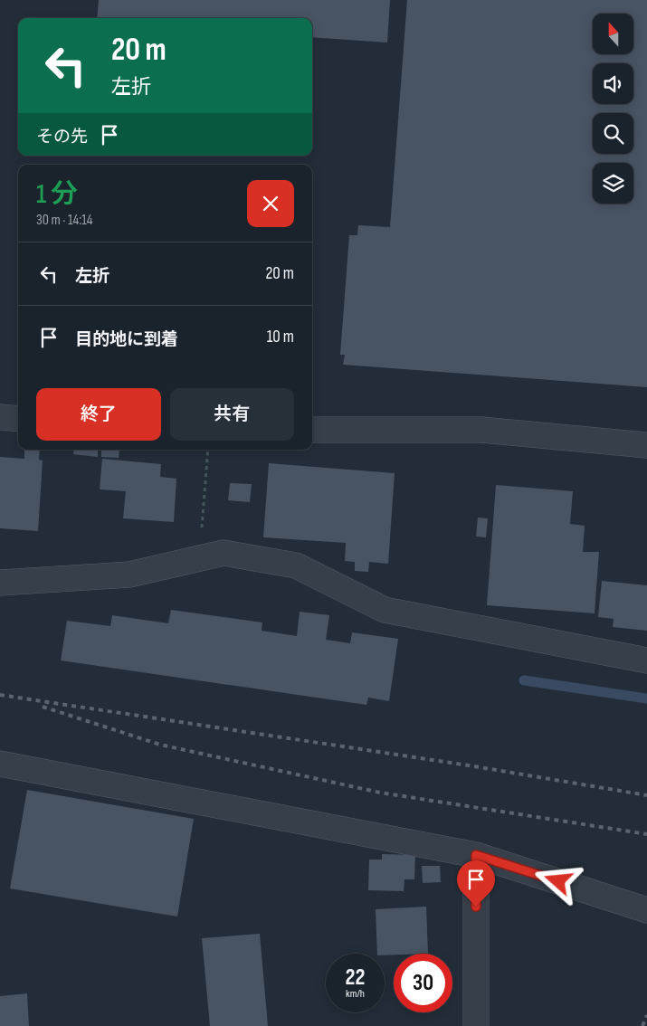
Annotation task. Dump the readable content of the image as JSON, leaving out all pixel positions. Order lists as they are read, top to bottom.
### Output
{
  "north": "top",
  "page": {
    "turn": ["20 m", "左折"],
    "then": "その先",
    "heading": ["1 分", "30 m · 14:14"],
    "list": [
      {
        "name": "左折",
        "value": "20 m"
      },
      {
        "name": "目的地に到着",
        "value": "10 m"
      }
    ],
    "buttons": ["終了", "共有"],
    "speed": "22 km/h",
    "limit": "30"
  }
}
